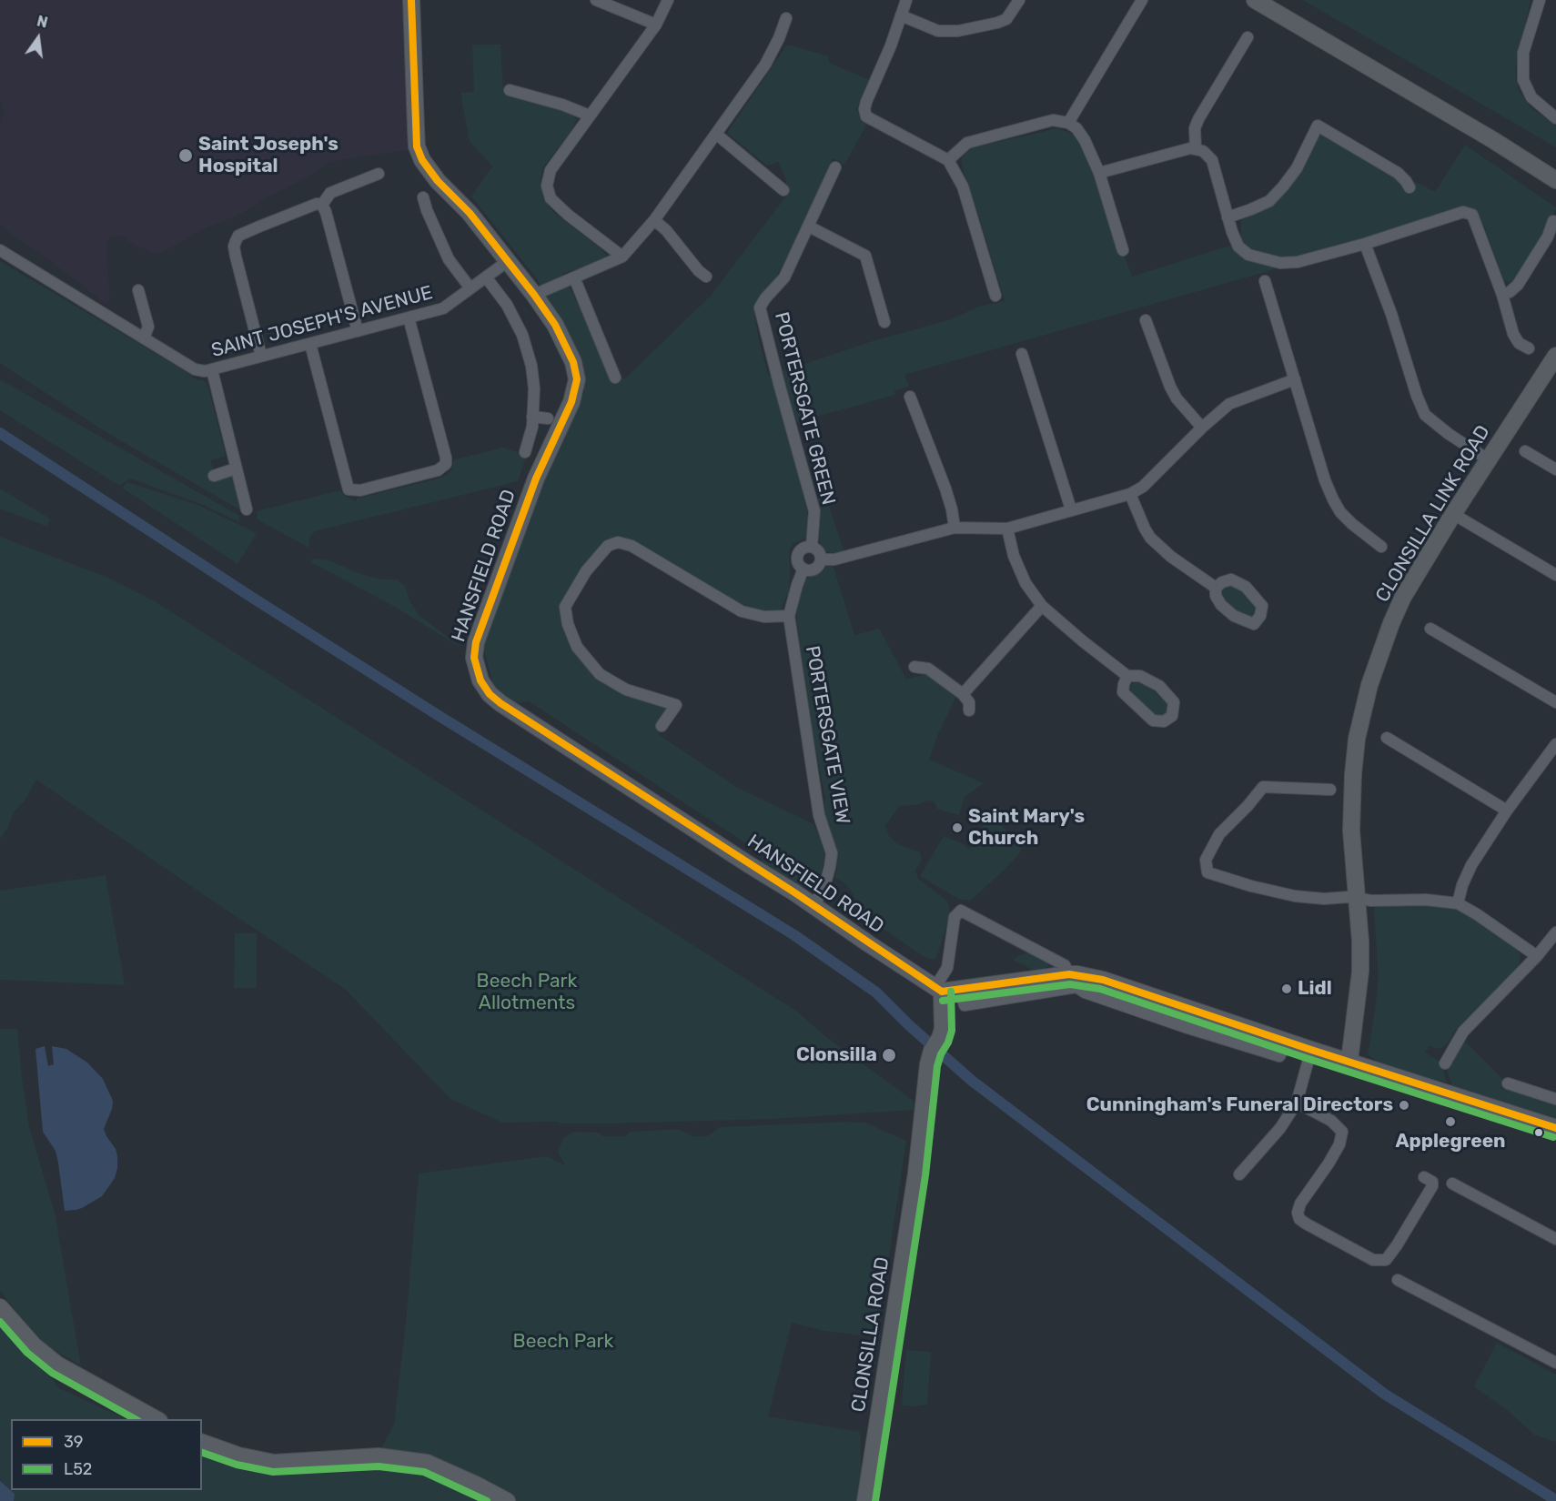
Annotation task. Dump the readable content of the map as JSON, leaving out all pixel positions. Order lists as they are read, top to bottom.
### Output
{
  "streets": {
    "street": [
      "SAINT JOSEPH'S AVENUE",
      "PORTERSGATE GREEN",
      "CLONSILLA LINK ROAD",
      "HANSFIELD ROAD",
      "PORTERSGATE VIEW",
      "CLONSILLA ROAD"
    ]
  },
  "crossings": [
    ["SAINT JOSEPH'S AVENUE", "HANSFIELD ROAD"],
    ["PORTERSGATE GREEN", "PORTERSGATE VIEW"],
    ["HANSFIELD ROAD", "PORTERSGATE VIEW"],
    ["HANSFIELD ROAD", "CLONSILLA ROAD"]
  ],
  "parks": ["Beech Park Allotments", "Beech Park"],
  "places": [
    "Saint Joseph's Hospital",
    "Saint Mary's Church",
    "Lidl",
    "Clonsilla",
    "Cunningham's Funeral Directors",
    "Applegreen"
  ],
  "lines": ["transit line 39", "transit line L52"],
  "legend": ["39", "L52"],
  "north": "top"
}
